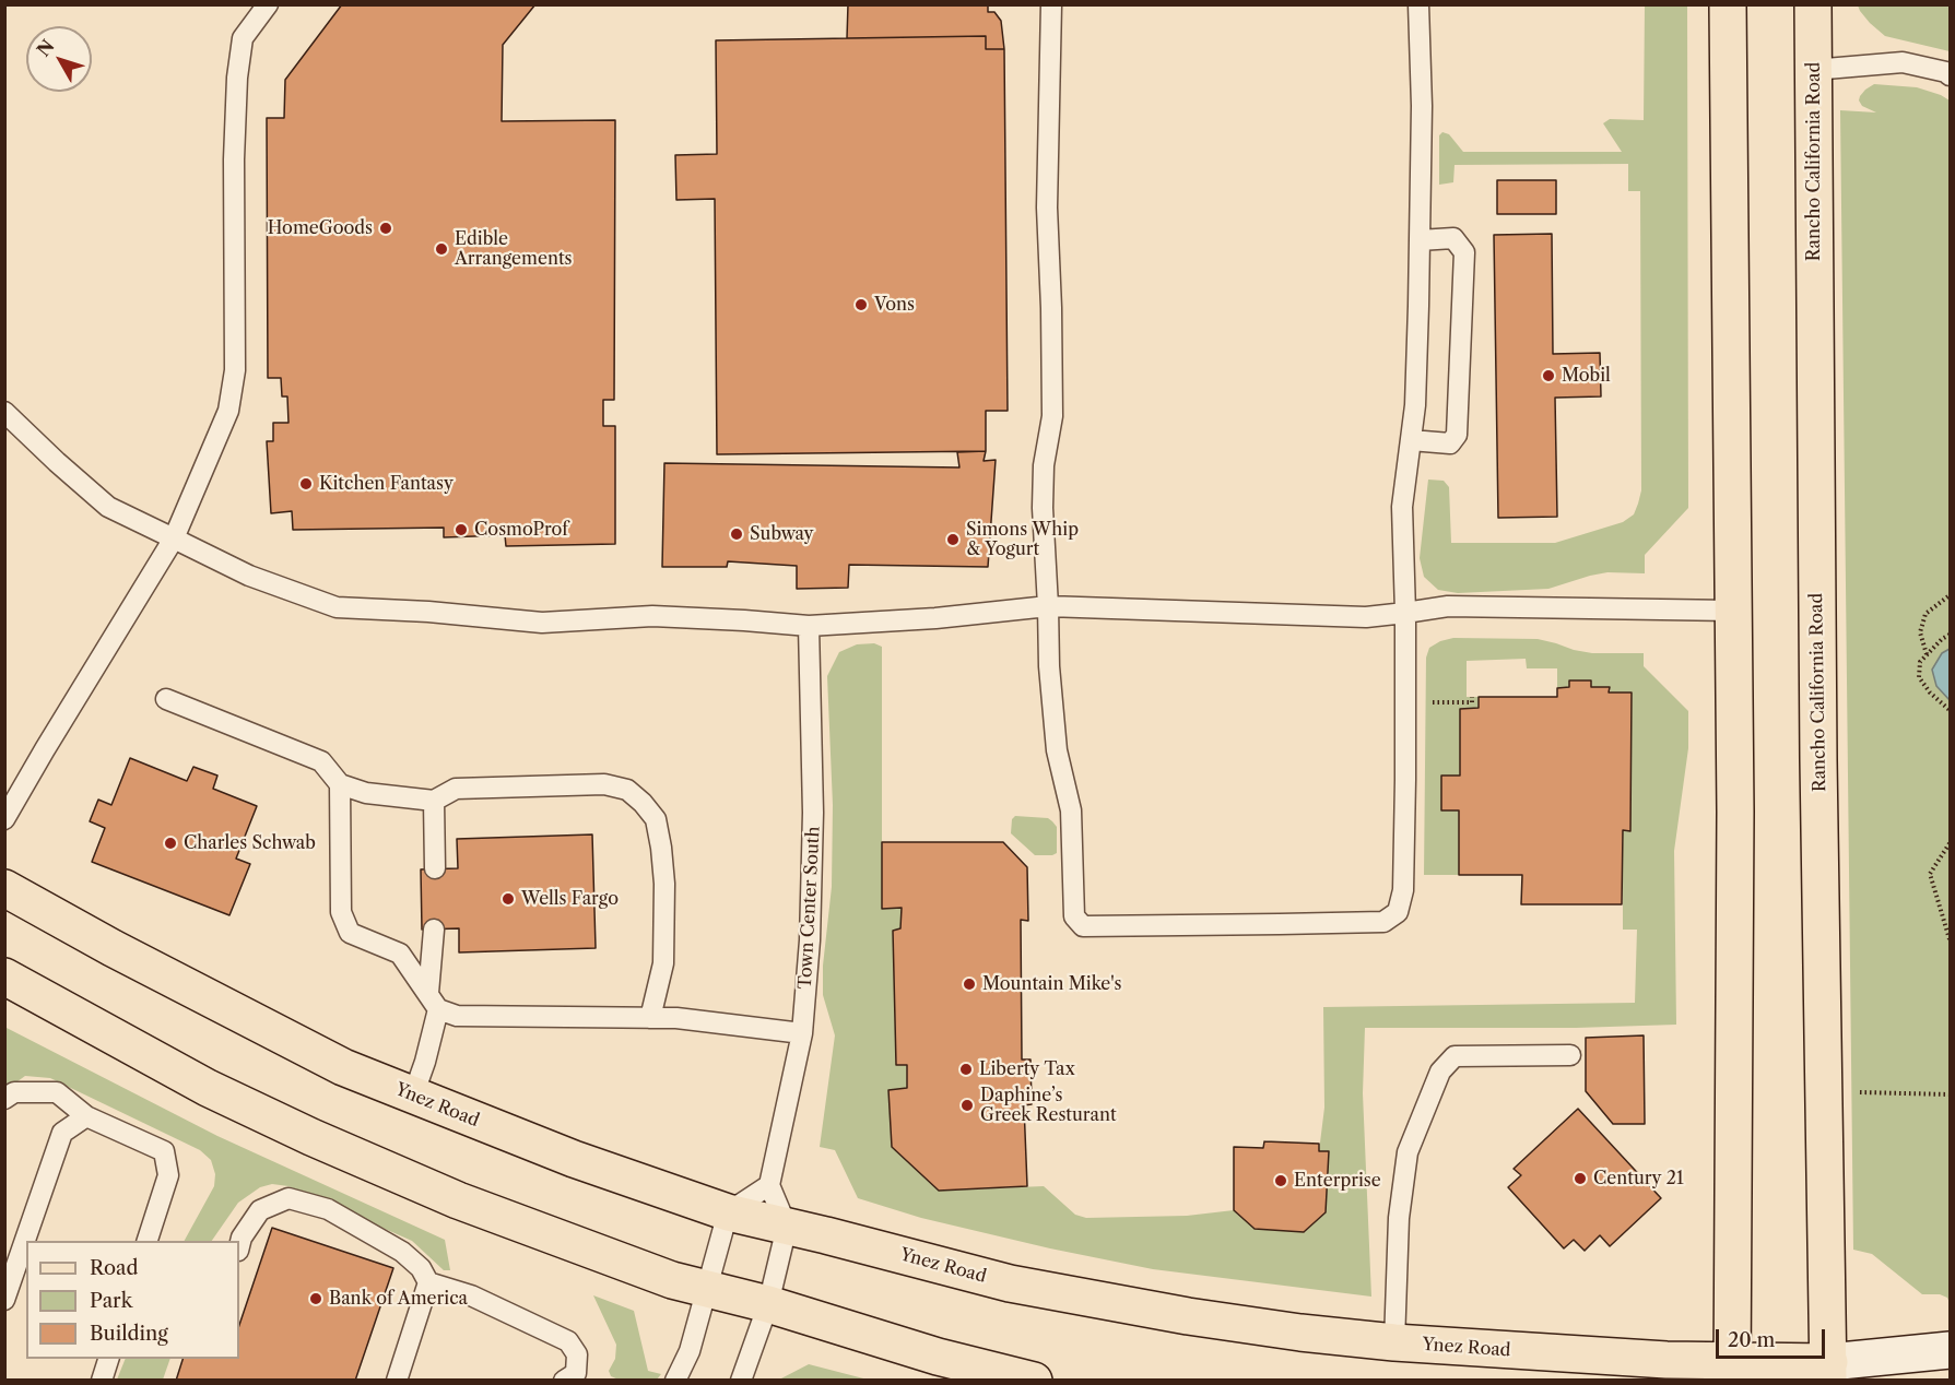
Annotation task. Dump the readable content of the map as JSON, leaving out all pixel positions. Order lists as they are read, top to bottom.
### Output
{
  "streets": {
    "main road": ["Rancho California Road", "Ynez Road"],
    "lane": ["Town Center South"]
  },
  "crossings": [
    ["Rancho California Road", "Ynez Road"]
  ],
  "places": [
    "HomeGoods",
    "Edible Arrangements",
    "Vons",
    "Mobil",
    "Kitchen Fantasy",
    "CosmoProf",
    "Subway",
    "Simons Whip & Yogurt",
    "Charles Schwab",
    "Wells Fargo",
    "Mountain Mike's",
    "Liberty Tax",
    "Daphine’s Greek Resturant",
    "Century 21",
    "Enterprise",
    "Bank of America"
  ],
  "legend": ["Road", "Park", "Building"],
  "scale_bar": "20 m",
  "north": "top left"
}
